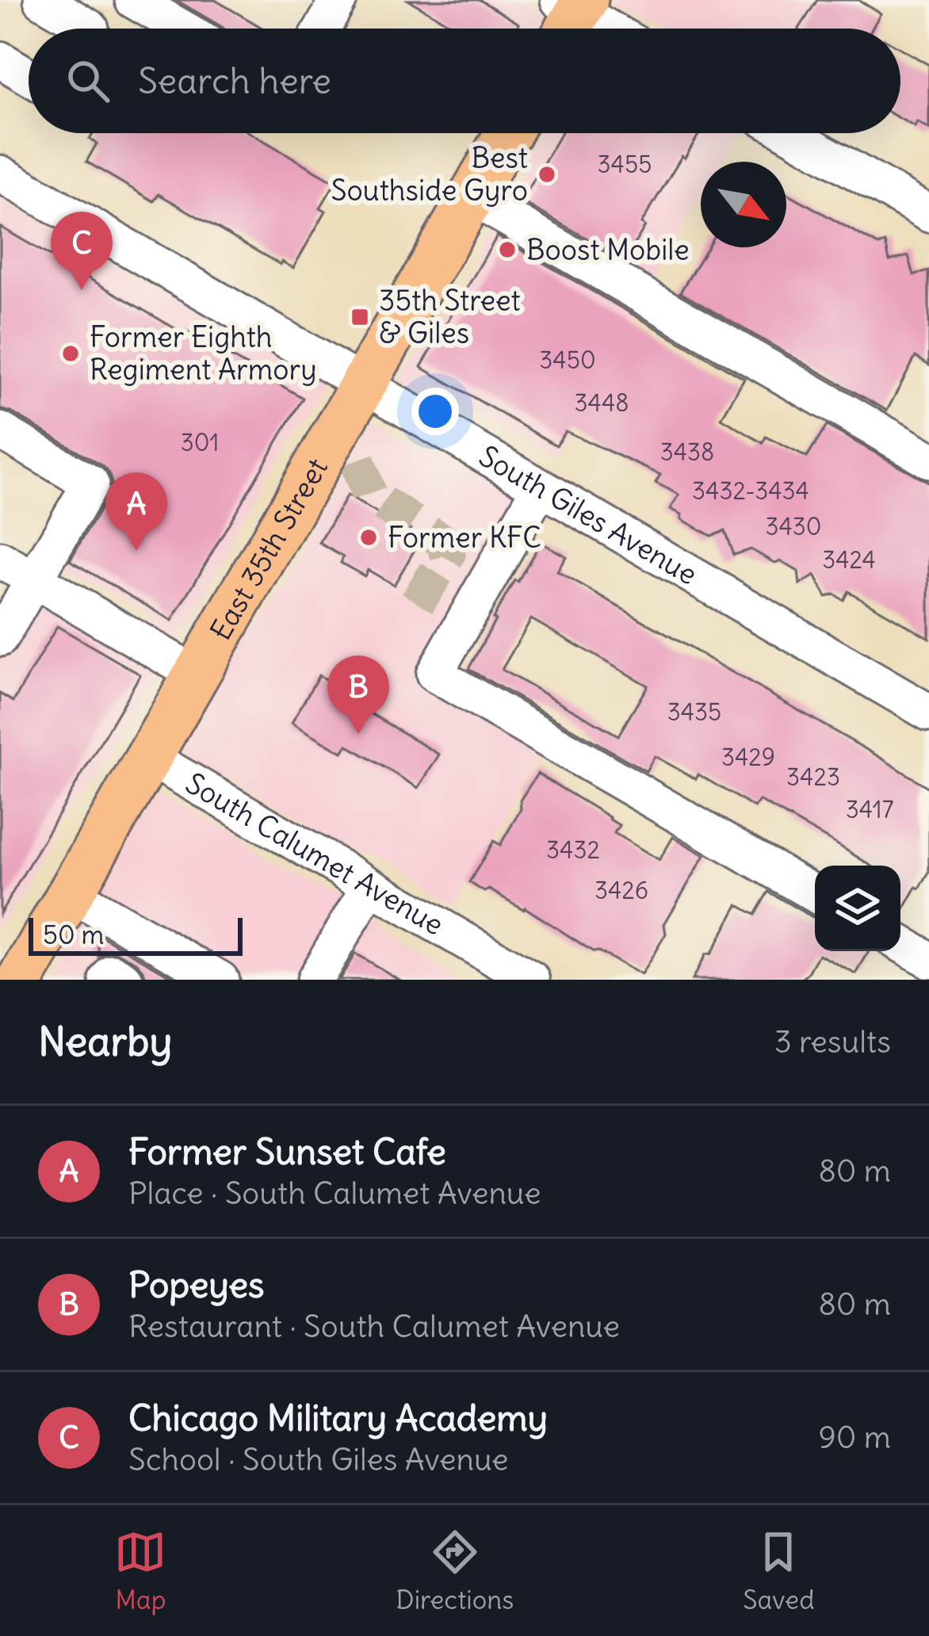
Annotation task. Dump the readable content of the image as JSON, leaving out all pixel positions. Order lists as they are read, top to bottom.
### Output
{
  "streets": {
    "main road": ["East 35th Street"],
    "street": ["South Giles Avenue", "South Calumet Avenue"]
  },
  "crossings": [
    ["South Giles Avenue", "East 35th Street"],
    ["East 35th Street", "South Calumet Avenue"]
  ],
  "places": {
    "other": [
      "Best Southside Gyro",
      "Boost Mobile",
      "Former Eighth Regiment Armory",
      "Former KFC"
    ],
    "transit": ["35th Street & Giles"]
  },
  "house_numbers": [
    "3455",
    "3450",
    "3448",
    "301",
    "3438",
    "3432-3434",
    "3430",
    "3424",
    "3435",
    "3429",
    "3423",
    "3417",
    "3432",
    "3426"
  ],
  "scale_bar": "50 m",
  "north": "bottom right",
  "page": {
    "search": "Search here",
    "pins": ["C", "A", "B"],
    "scale": "50 m",
    "heading": ["Nearby", "3 results"],
    "list": [
      {
        "mark": "A",
        "name": "Former Sunset Cafe",
        "note": "Place · South Calumet Avenue",
        "value": "80 m"
      },
      {
        "mark": "B",
        "name": "Popeyes",
        "note": "Restaurant · South Calumet Avenue",
        "value": "80 m"
      },
      {
        "mark": "C",
        "name": "Chicago Military Academy",
        "note": "School · South Giles Avenue",
        "value": "90 m"
      }
    ],
    "nav": ["Map", "Directions", "Saved"]
  }
}
